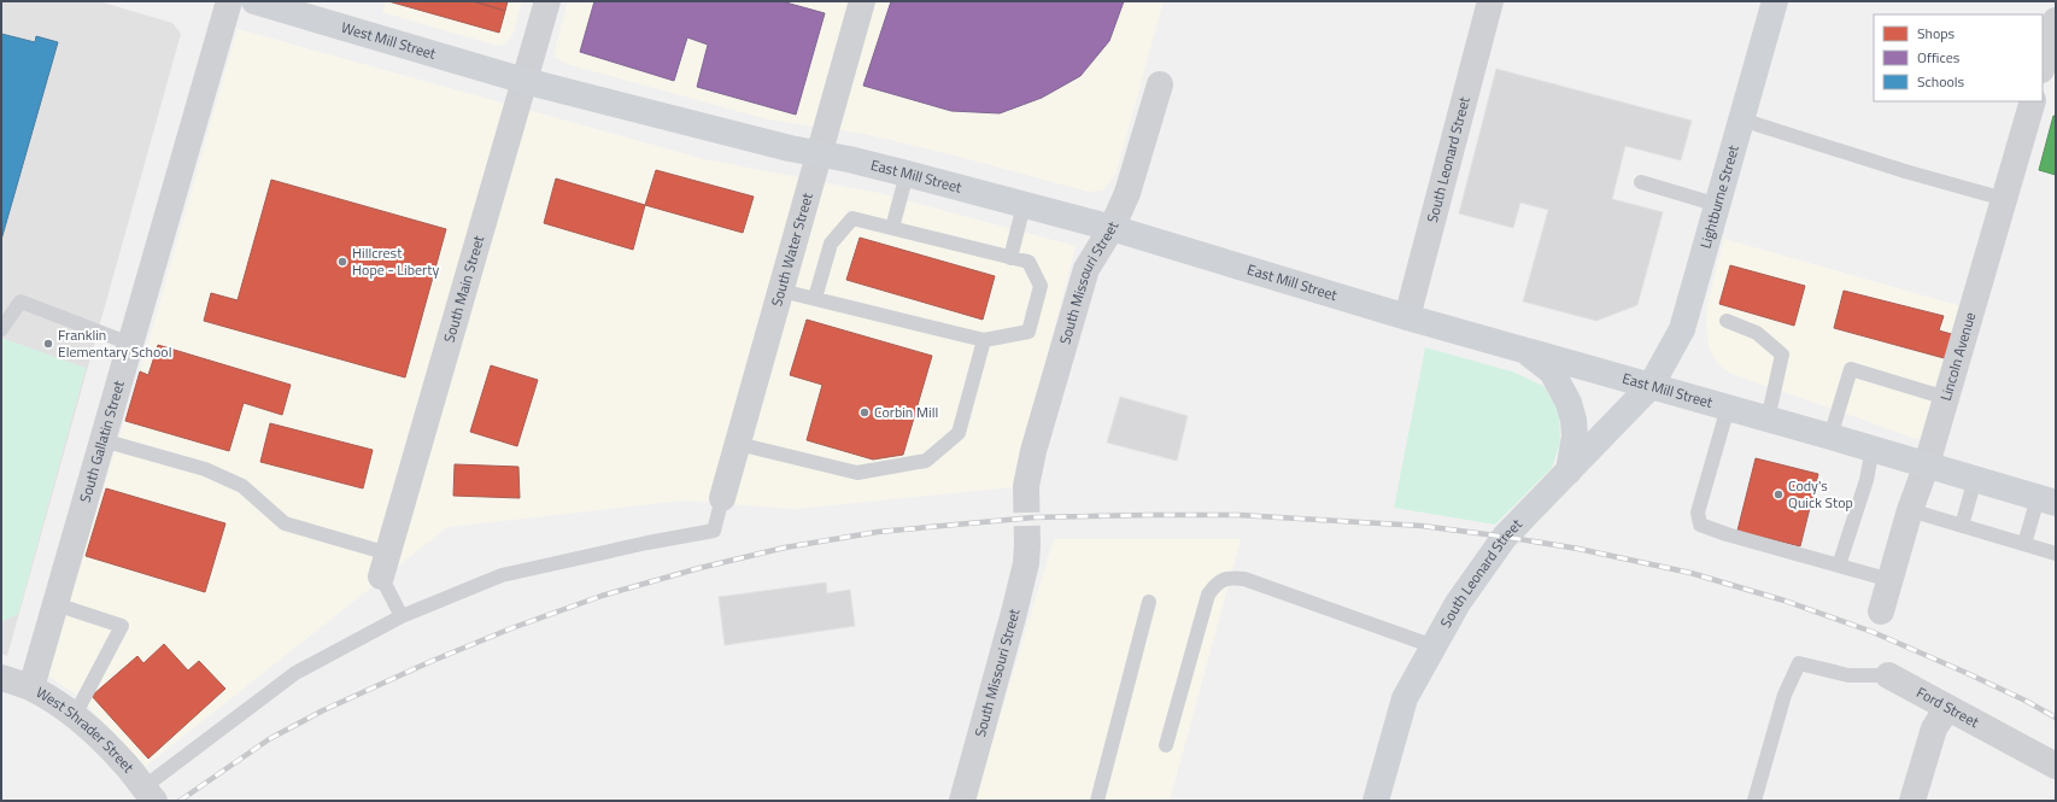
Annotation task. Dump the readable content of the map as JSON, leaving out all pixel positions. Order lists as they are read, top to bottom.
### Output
{
  "streets": {
    "main road": [
      "West Mill Street",
      "South Leonard Street",
      "East Mill Street",
      "Lightburne Street"
    ],
    "street": [
      "South Water Street",
      "South Missouri Street",
      "South Main Street",
      "Lincoln Avenue",
      "South Gallatin Street",
      "Ford Street",
      "West Shrader Street"
    ]
  },
  "crossings": [
    ["West Mill Street", "East Mill Street"],
    ["West Mill Street", "South Main Street"],
    ["South Leonard Street", "East Mill Street"],
    ["South Leonard Street", "Lightburne Street"],
    ["East Mill Street", "Lightburne Street"],
    ["East Mill Street", "South Water Street"],
    ["East Mill Street", "South Missouri Street"],
    ["East Mill Street", "South Main Street"],
    ["East Mill Street", "Lincoln Avenue"],
    ["South Gallatin Street", "West Shrader Street"]
  ],
  "places": [
    "Hillcrest Hope - Liberty",
    "Franklin Elementary School",
    "Corbin Mill",
    "Cody's Quick Stop"
  ],
  "legend": ["Shops", "Offices", "Schools"]
}
